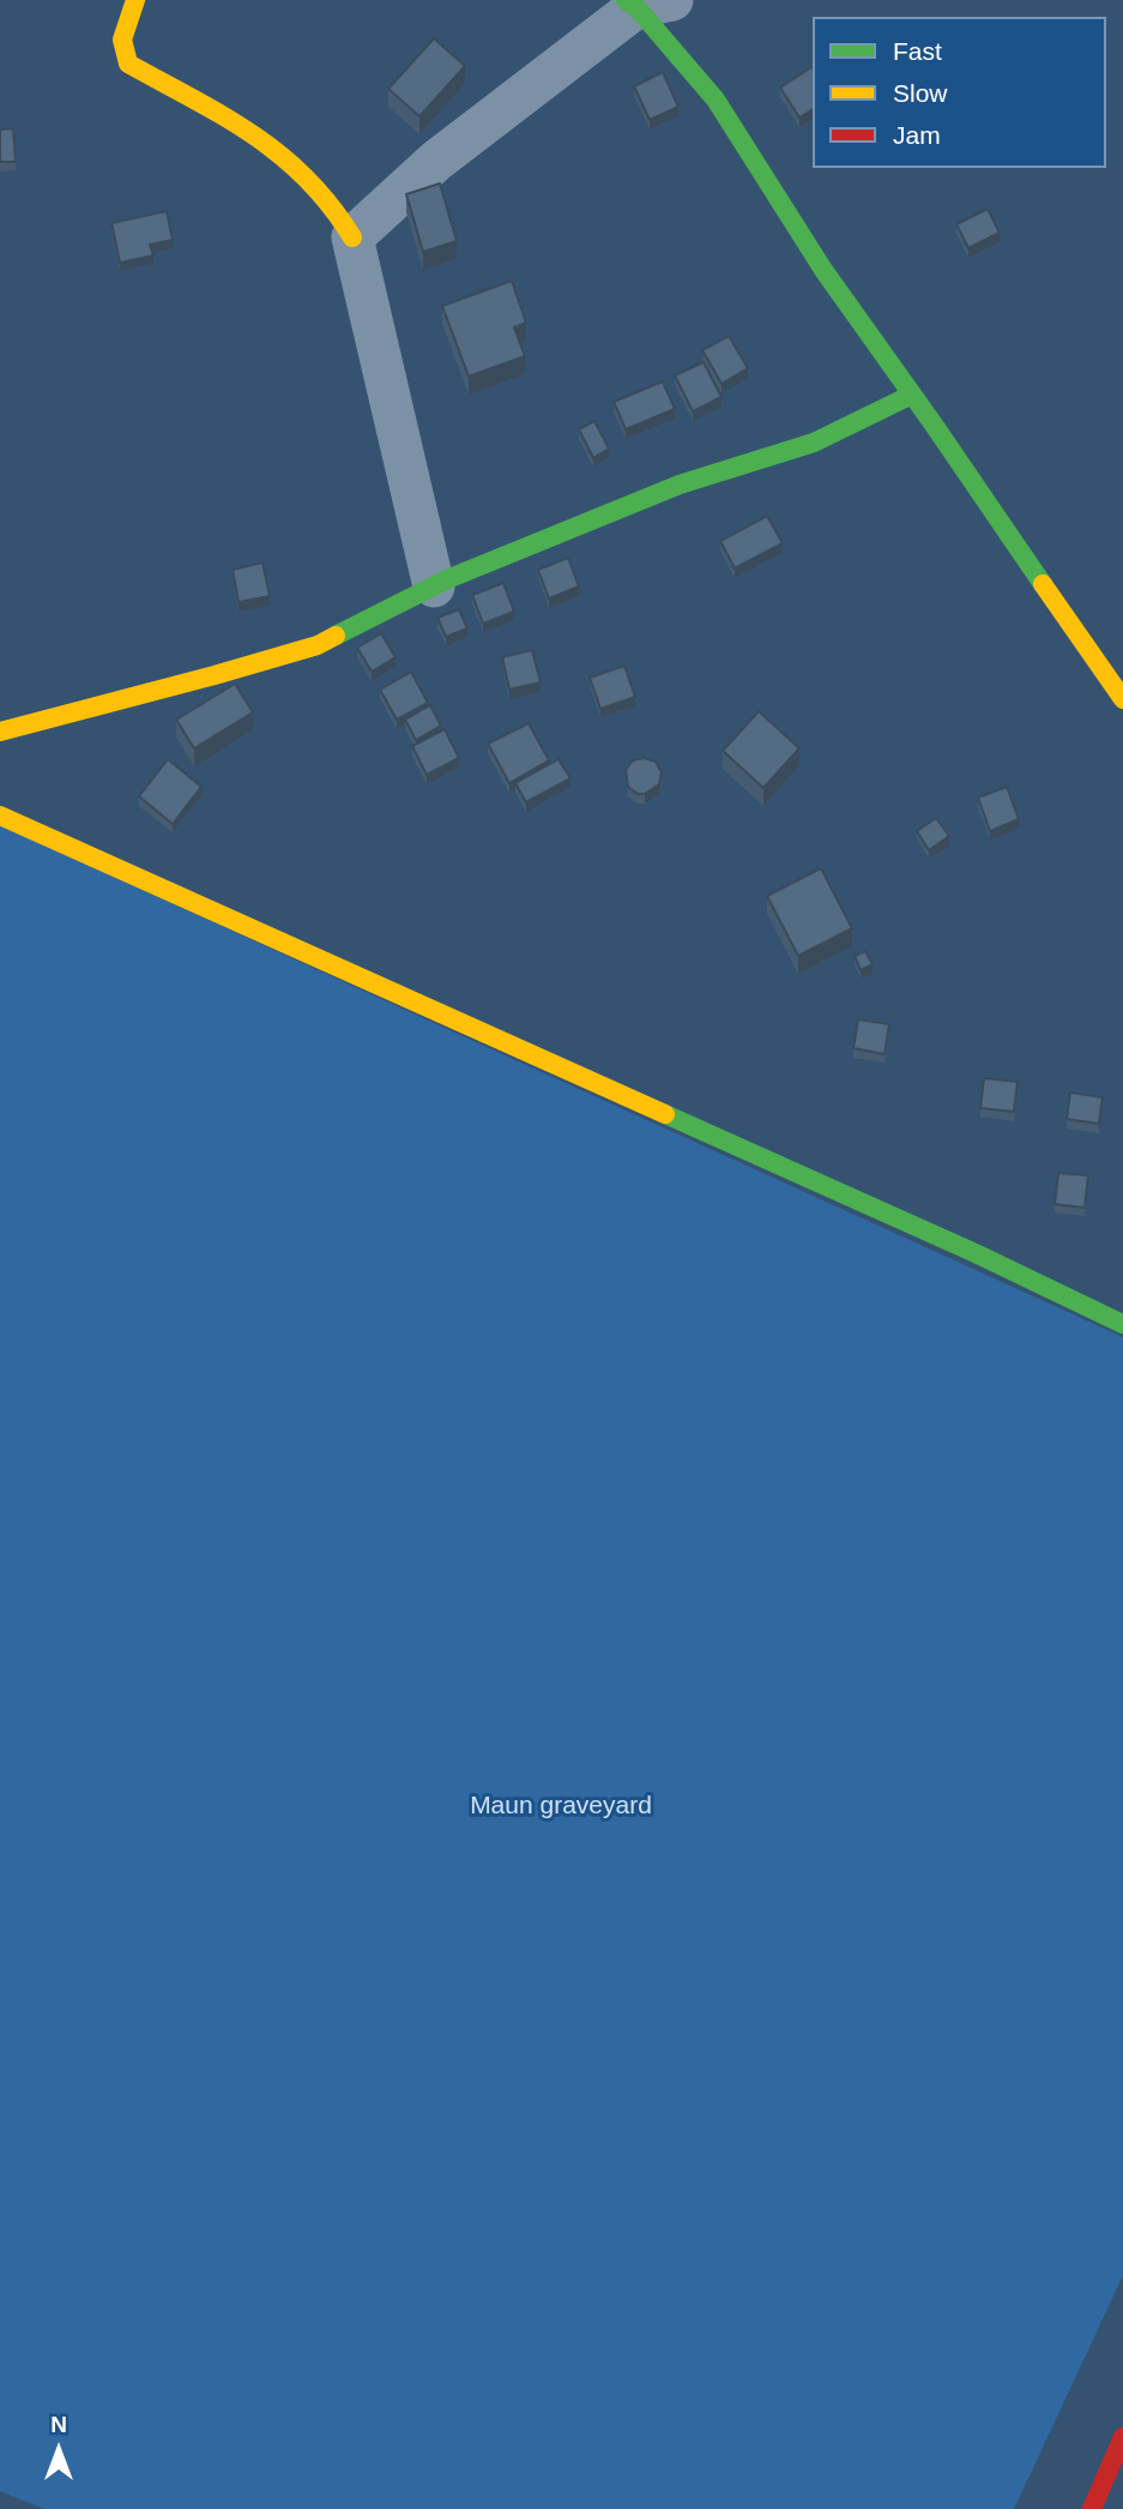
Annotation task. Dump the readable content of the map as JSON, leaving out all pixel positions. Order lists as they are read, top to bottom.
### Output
{
  "parks": ["Maun graveyard"],
  "legend": ["Fast", "Slow", "Jam"],
  "north": "top"
}
